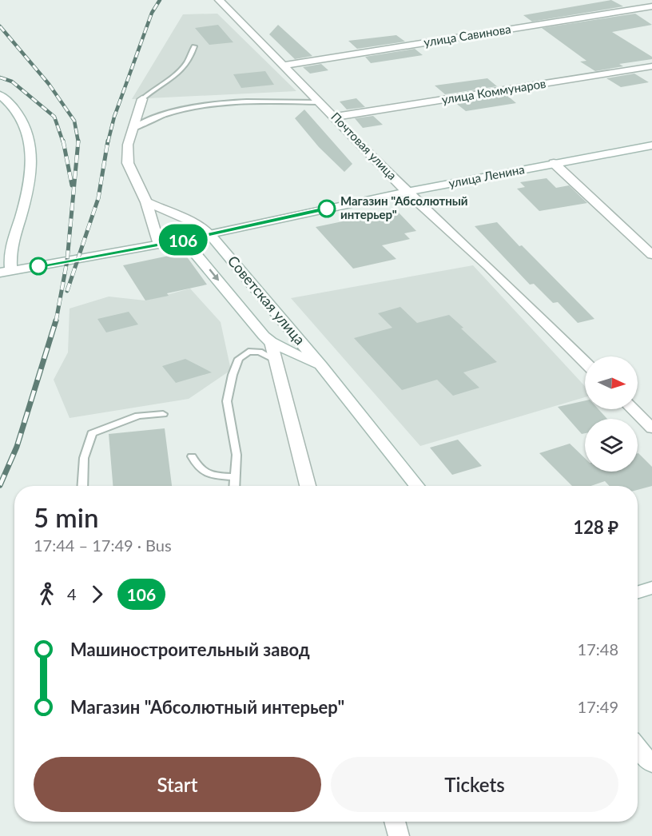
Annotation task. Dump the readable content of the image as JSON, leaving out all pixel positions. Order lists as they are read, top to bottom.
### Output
{
  "streets": {
    "street": [
      "улица Савинова",
      "улица Коммунаров",
      "Почтовая улица",
      "улица Ленина",
      "Советская улица"
    ]
  },
  "crossings": [
    ["улица Савинова", "Почтовая улица"],
    ["улица Коммунаров", "Почтовая улица"],
    ["Почтовая улица", "улица Ленина"],
    ["улица Ленина", "Советская улица"]
  ],
  "places": ["Магазин \"Абсолютный интерьер\""],
  "lines": ["bus line 106"],
  "north": "right",
  "page": {
    "on_map": "106",
    "heading": ["5 min", "17:44 – 17:49 · Bus", "128 ₽"],
    "legs": ["4", "106"],
    "list": [
      {
        "name": "Машиностроительный завод",
        "value": "17:48"
      },
      {
        "name": "Магазин \"Абсолютный интерьер\"",
        "value": "17:49"
      }
    ],
    "buttons": ["Start", "Tickets"]
  }
}
